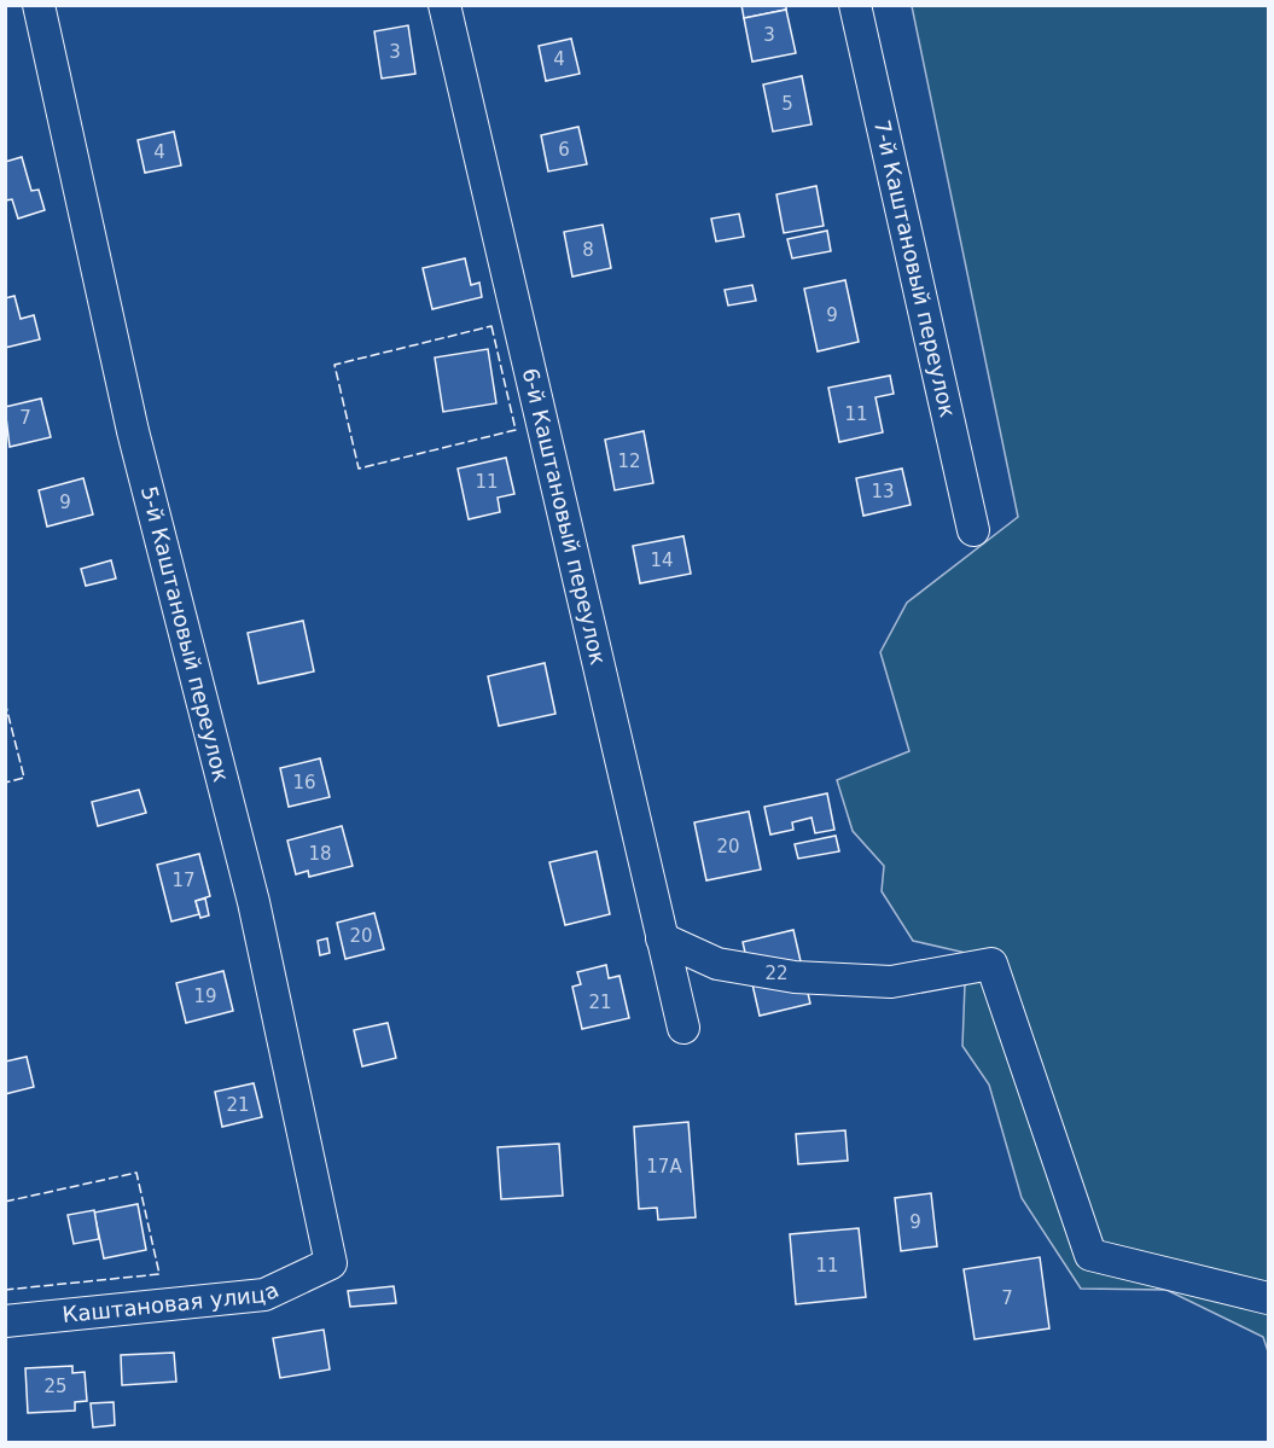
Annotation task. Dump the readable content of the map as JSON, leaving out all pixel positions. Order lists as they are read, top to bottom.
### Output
{
  "streets": {
    "street": [
      "7-й Каштановый переулок",
      "6-й Каштановый переулок",
      "5-й Каштановый переулок",
      "Каштановая улица"
    ]
  },
  "crossings": [
    ["5-й Каштановый переулок", "Каштановая улица"]
  ],
  "house_numbers": [
    "3",
    "3",
    "4",
    "5",
    "6",
    "4",
    "8",
    "9",
    "11",
    "7",
    "12",
    "11",
    "13",
    "9",
    "14",
    "16",
    "20",
    "18",
    "17",
    "20",
    "22",
    "19",
    "21",
    "21",
    "17А",
    "9",
    "11",
    "7",
    "25"
  ]
}
